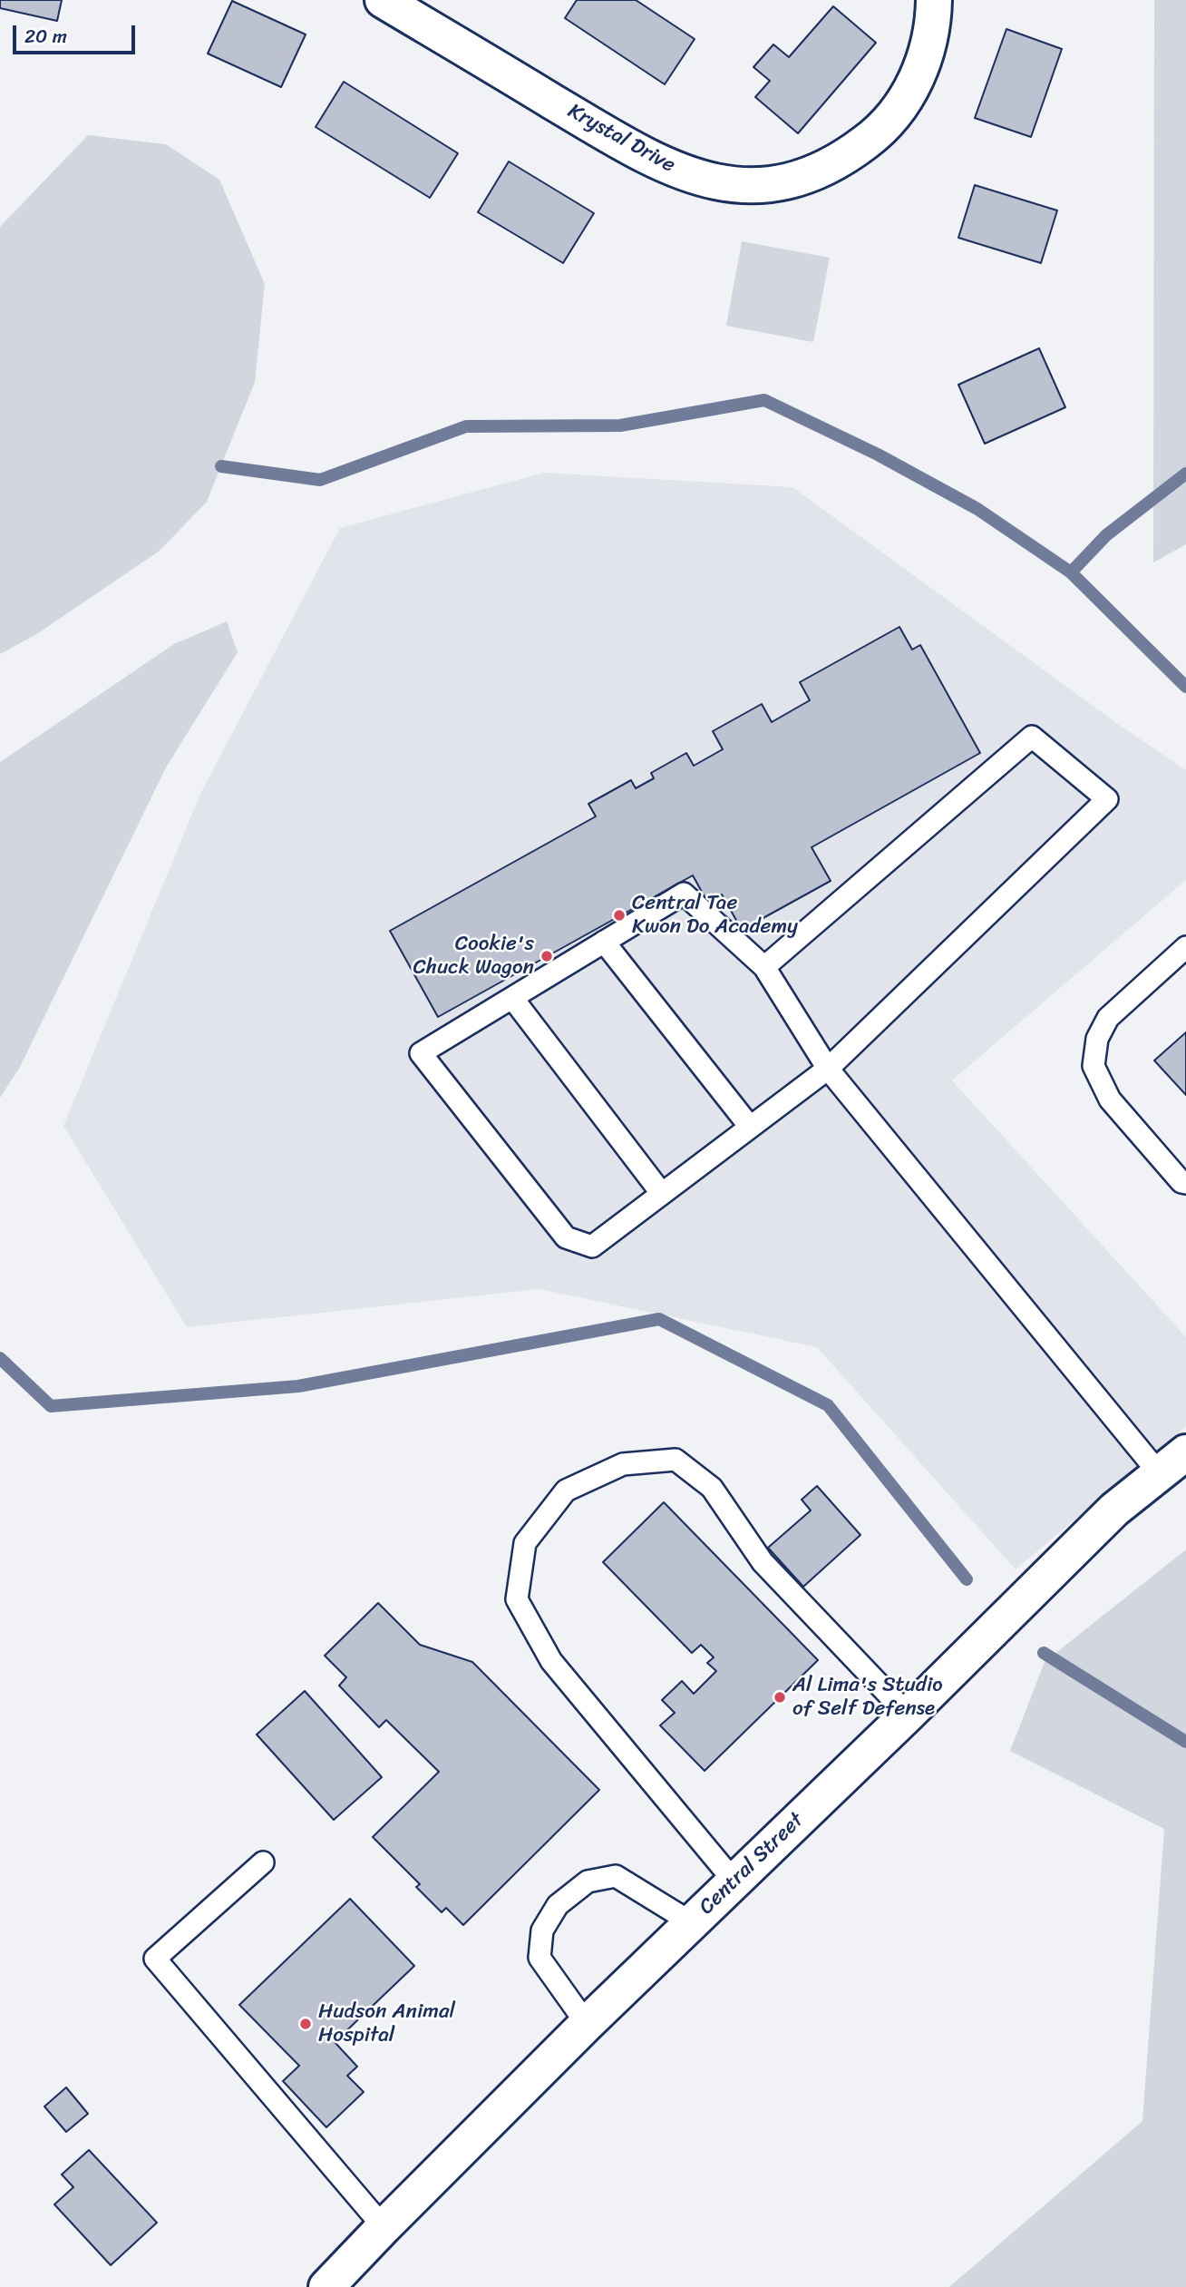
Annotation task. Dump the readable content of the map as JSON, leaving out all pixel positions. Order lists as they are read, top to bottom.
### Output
{
  "streets": {
    "main road": ["Krystal Drive", "Central Street"]
  },
  "places": [
    "Central Tae Kwon Do Academy",
    "Cookie's Chuck Wagon",
    "Al Lima's Studio of Self Defense",
    "Hudson Animal Hospital"
  ],
  "scale_bar": "20 m"
}
